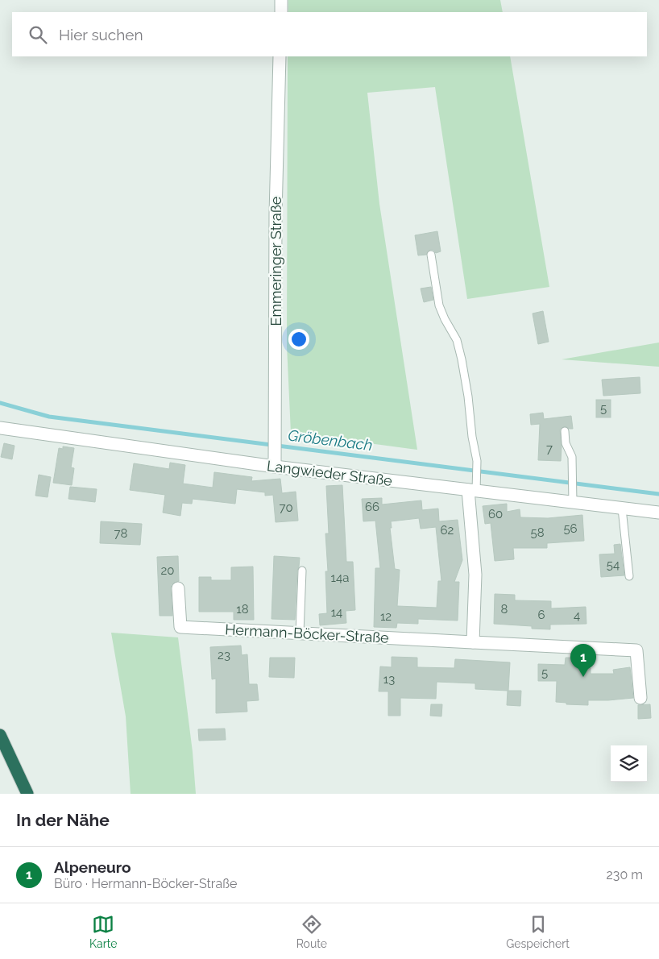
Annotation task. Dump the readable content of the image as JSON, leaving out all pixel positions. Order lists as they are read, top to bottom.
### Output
{
  "streets": {
    "street": ["Emmeringer Straße", "Langwieder Straße", "Hermann-Böcker-Straße"]
  },
  "crossings": [
    ["Emmeringer Straße", "Langwieder Straße"]
  ],
  "water": ["Gröbenbach"],
  "house_numbers": [
    "5",
    "7",
    "66",
    "70",
    "60",
    "56",
    "62",
    "58",
    "78",
    "54",
    "20",
    "14a",
    "18",
    "8",
    "14",
    "6",
    "4",
    "12",
    "23",
    "5",
    "13"
  ],
  "page": {
    "search": "Hier suchen",
    "pins": "1",
    "heading": "In der Nähe",
    "list": [
      {
        "mark": "1",
        "name": "Alpeneuro",
        "note": "Büro · Hermann-Böcker-Straße",
        "value": "230 m"
      }
    ],
    "nav": ["Karte", "Route", "Gespeichert"]
  }
}
